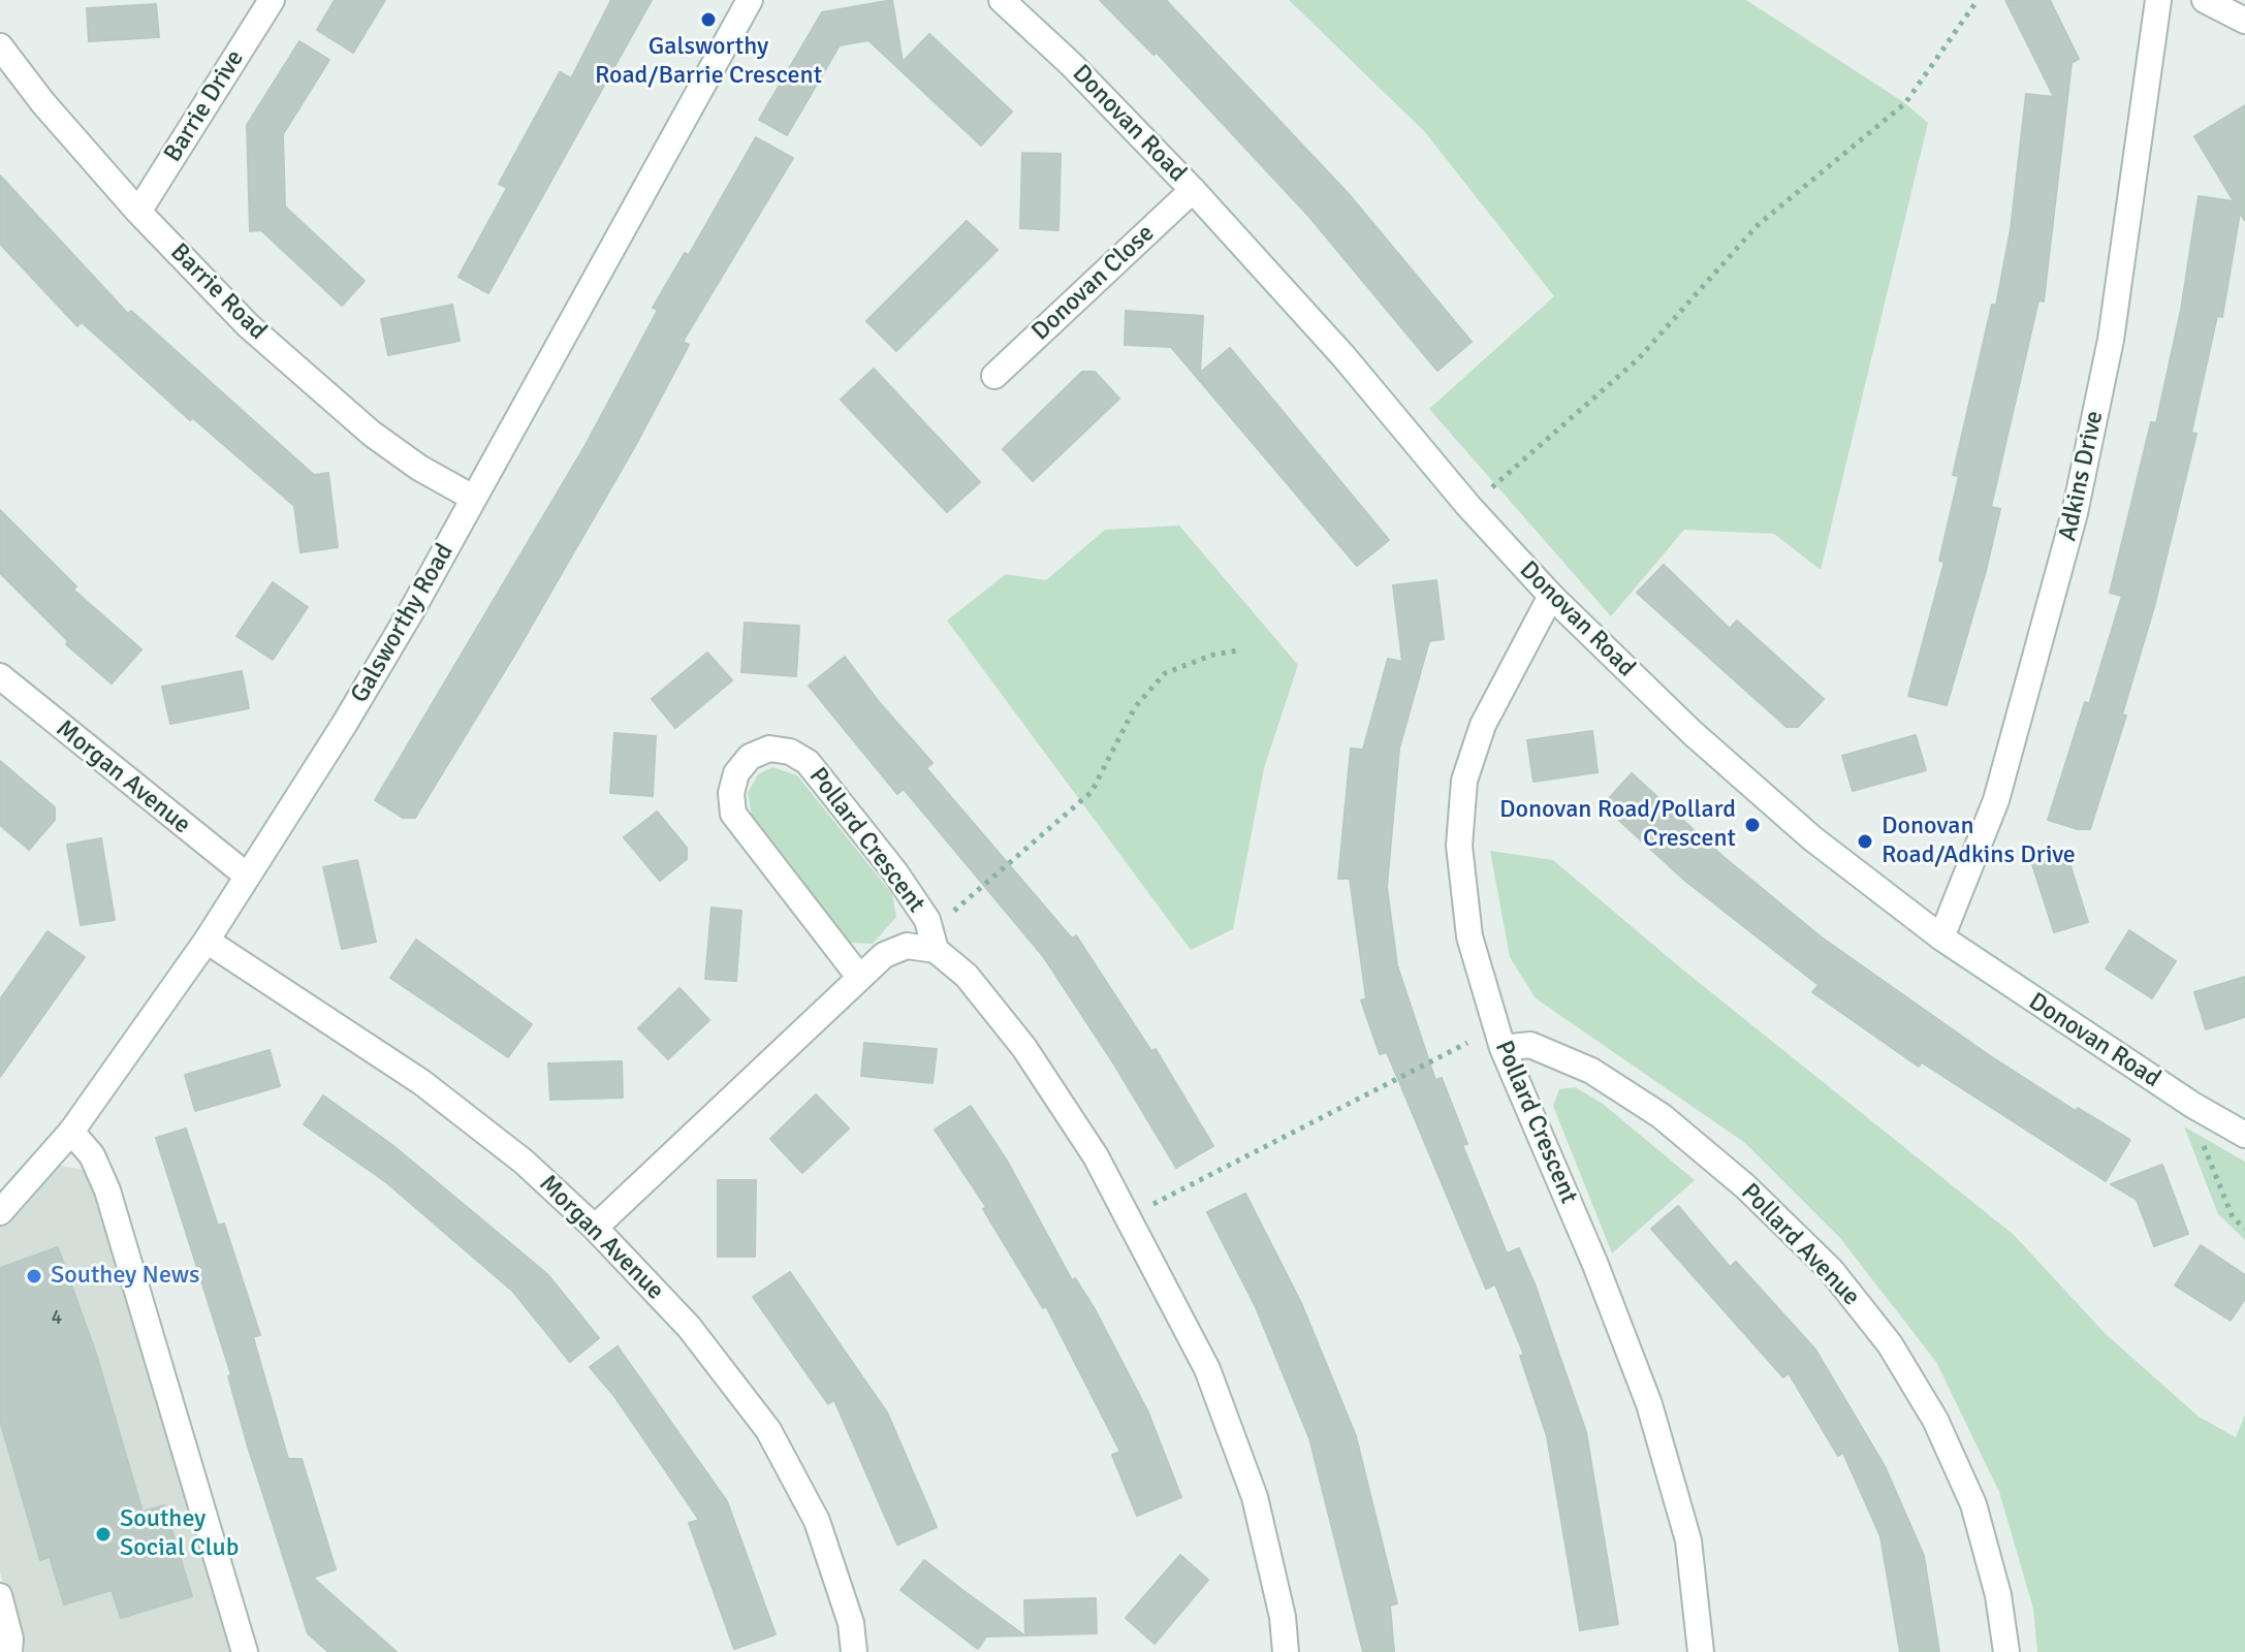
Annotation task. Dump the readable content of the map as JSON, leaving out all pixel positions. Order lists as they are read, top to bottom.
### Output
{
  "streets": {
    "street": [
      "Barrie Drive",
      "Donovan Road",
      "Donovan Close",
      "Barrie Road",
      "Adkins Drive",
      "Galsworthy Road",
      "Morgan Avenue",
      "Pollard Crescent",
      "Pollard Avenue"
    ]
  },
  "crossings": [
    ["Barrie Drive", "Barrie Road"],
    ["Donovan Road", "Donovan Close"],
    ["Donovan Road", "Adkins Drive"],
    ["Donovan Road", "Pollard Crescent"],
    ["Barrie Road", "Galsworthy Road"],
    ["Galsworthy Road", "Morgan Avenue"],
    ["Morgan Avenue", "Pollard Crescent"],
    ["Pollard Crescent", "Pollard Avenue"]
  ],
  "places": [
    "Galsworthy Road/Barrie Crescent",
    "Donovan Road/Pollard Crescent",
    "Donovan Road/Adkins Drive",
    "Southey News",
    "Southey Social Club"
  ],
  "house_numbers": ["4"]
}
